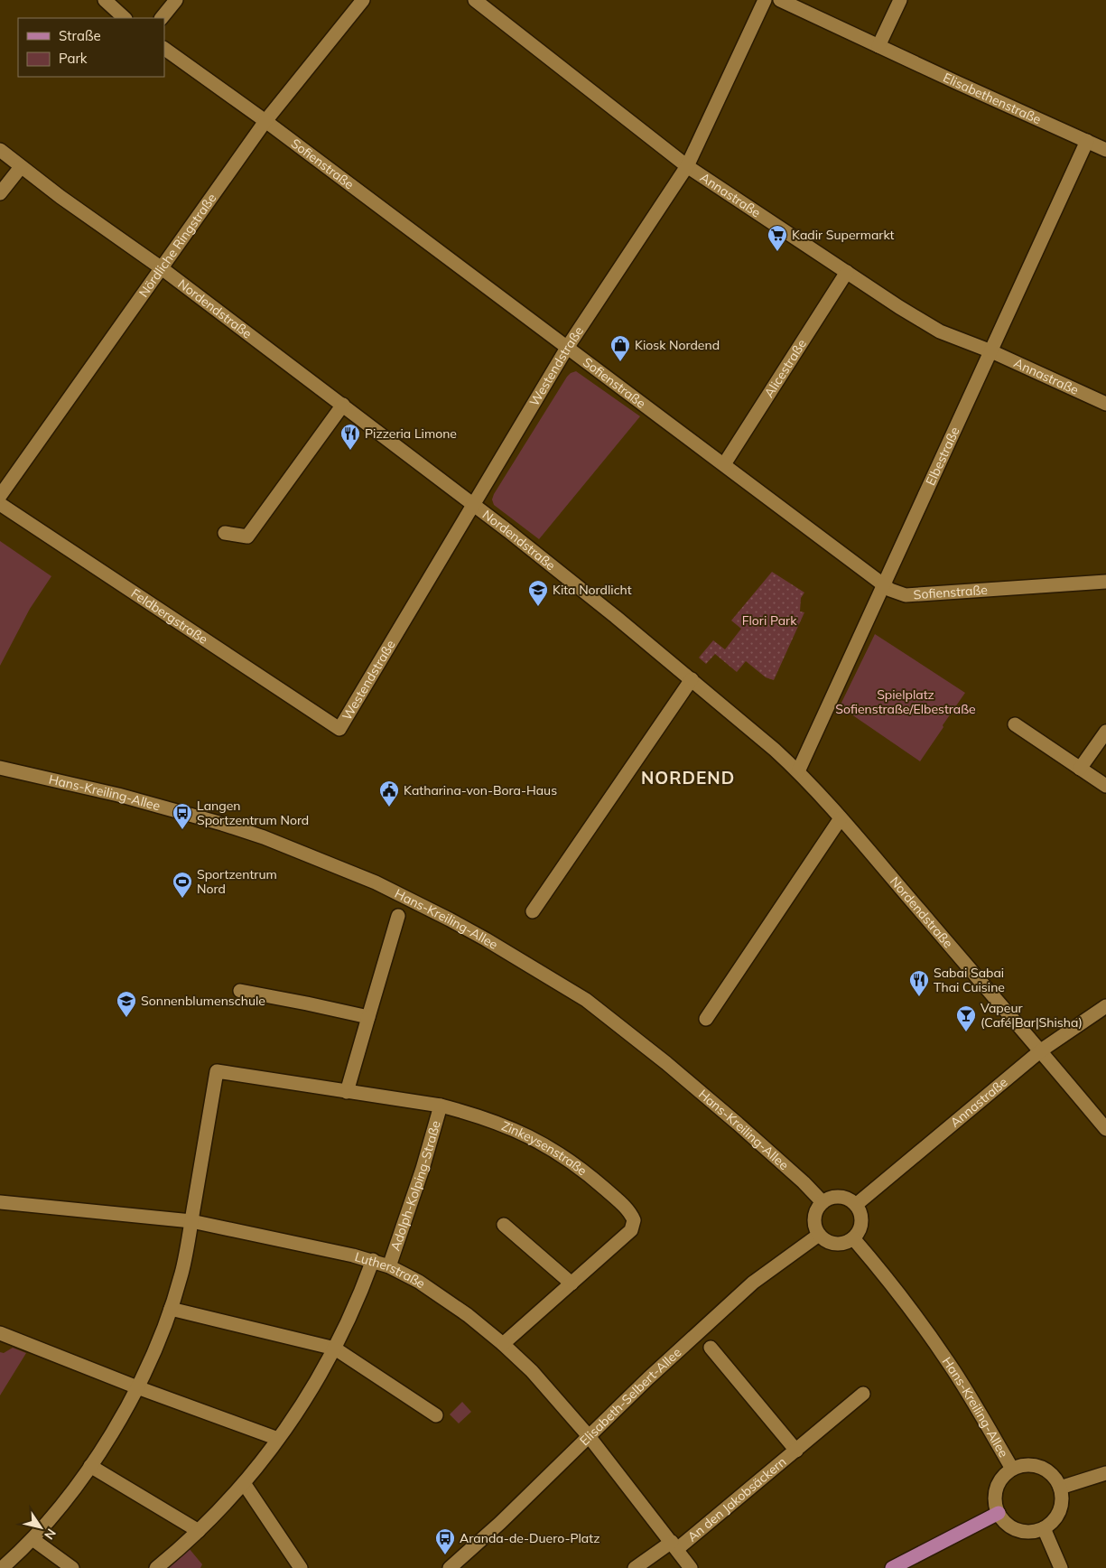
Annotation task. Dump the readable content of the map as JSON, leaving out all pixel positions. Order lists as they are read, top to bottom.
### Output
{
  "streets": {
    "street": [
      "Elisabethenstraße",
      "Sofienstraße",
      "Annastraße",
      "Nördliche Ringstraße",
      "Nordendstraße",
      "Westendstraße",
      "Alicestraße",
      "Elbestraße",
      "Feldbergstraße",
      "Hans-Kreiling-Allee",
      "Zinkeysenstraße",
      "Adolph-Kolping-Straße",
      "Lutherstraße",
      "Elisabeth-Selbert-Allee",
      "An den Jakobsäckern"
    ]
  },
  "crossings": [
    ["Elisabethenstraße", "Elbestraße"],
    ["Sofienstraße", "Nördliche Ringstraße"],
    ["Sofienstraße", "Westendstraße"],
    ["Sofienstraße", "Alicestraße"],
    ["Sofienstraße", "Elbestraße"],
    ["Annastraße", "Nordendstraße"],
    ["Annastraße", "Westendstraße"],
    ["Annastraße", "Alicestraße"],
    ["Annastraße", "Elbestraße"],
    ["Annastraße", "Hans-Kreiling-Allee"],
    ["Annastraße", "Elisabeth-Selbert-Allee"],
    ["Nördliche Ringstraße", "Nordendstraße"],
    ["Nordendstraße", "Westendstraße"],
    ["Nordendstraße", "Elbestraße"],
    ["Westendstraße", "Feldbergstraße"],
    ["Hans-Kreiling-Allee", "Elisabeth-Selbert-Allee"],
    ["Zinkeysenstraße", "Adolph-Kolping-Straße"],
    ["Zinkeysenstraße", "Lutherstraße"],
    ["Adolph-Kolping-Straße", "Lutherstraße"],
    ["Lutherstraße", "Elisabeth-Selbert-Allee"],
    ["Lutherstraße", "An den Jakobsäckern"]
  ],
  "districts": ["NORDEND"],
  "parks": ["Flori Park", "Spielplatz Sofienstraße/Elbestraße"],
  "places": {
    "supermarket": ["Kadir Supermarkt"],
    "shop": ["Kiosk Nordend"],
    "restaurant": ["Pizzeria Limone", "Sabai Sabai Thai Cuisine"],
    "school or university": ["Kita Nordlicht", "Sonnenblumenschule"],
    "public building": ["Katharina-von-Bora-Haus"],
    "bus stop": ["Langen Sportzentrum Nord", "Aranda-de-Duero-Platz"],
    "sports": ["Sportzentrum Nord"],
    "bar": ["Vapeur (Café|Bar|Shisha)"]
  },
  "legend": ["Straße", "Park"],
  "north": "bottom right"
}
